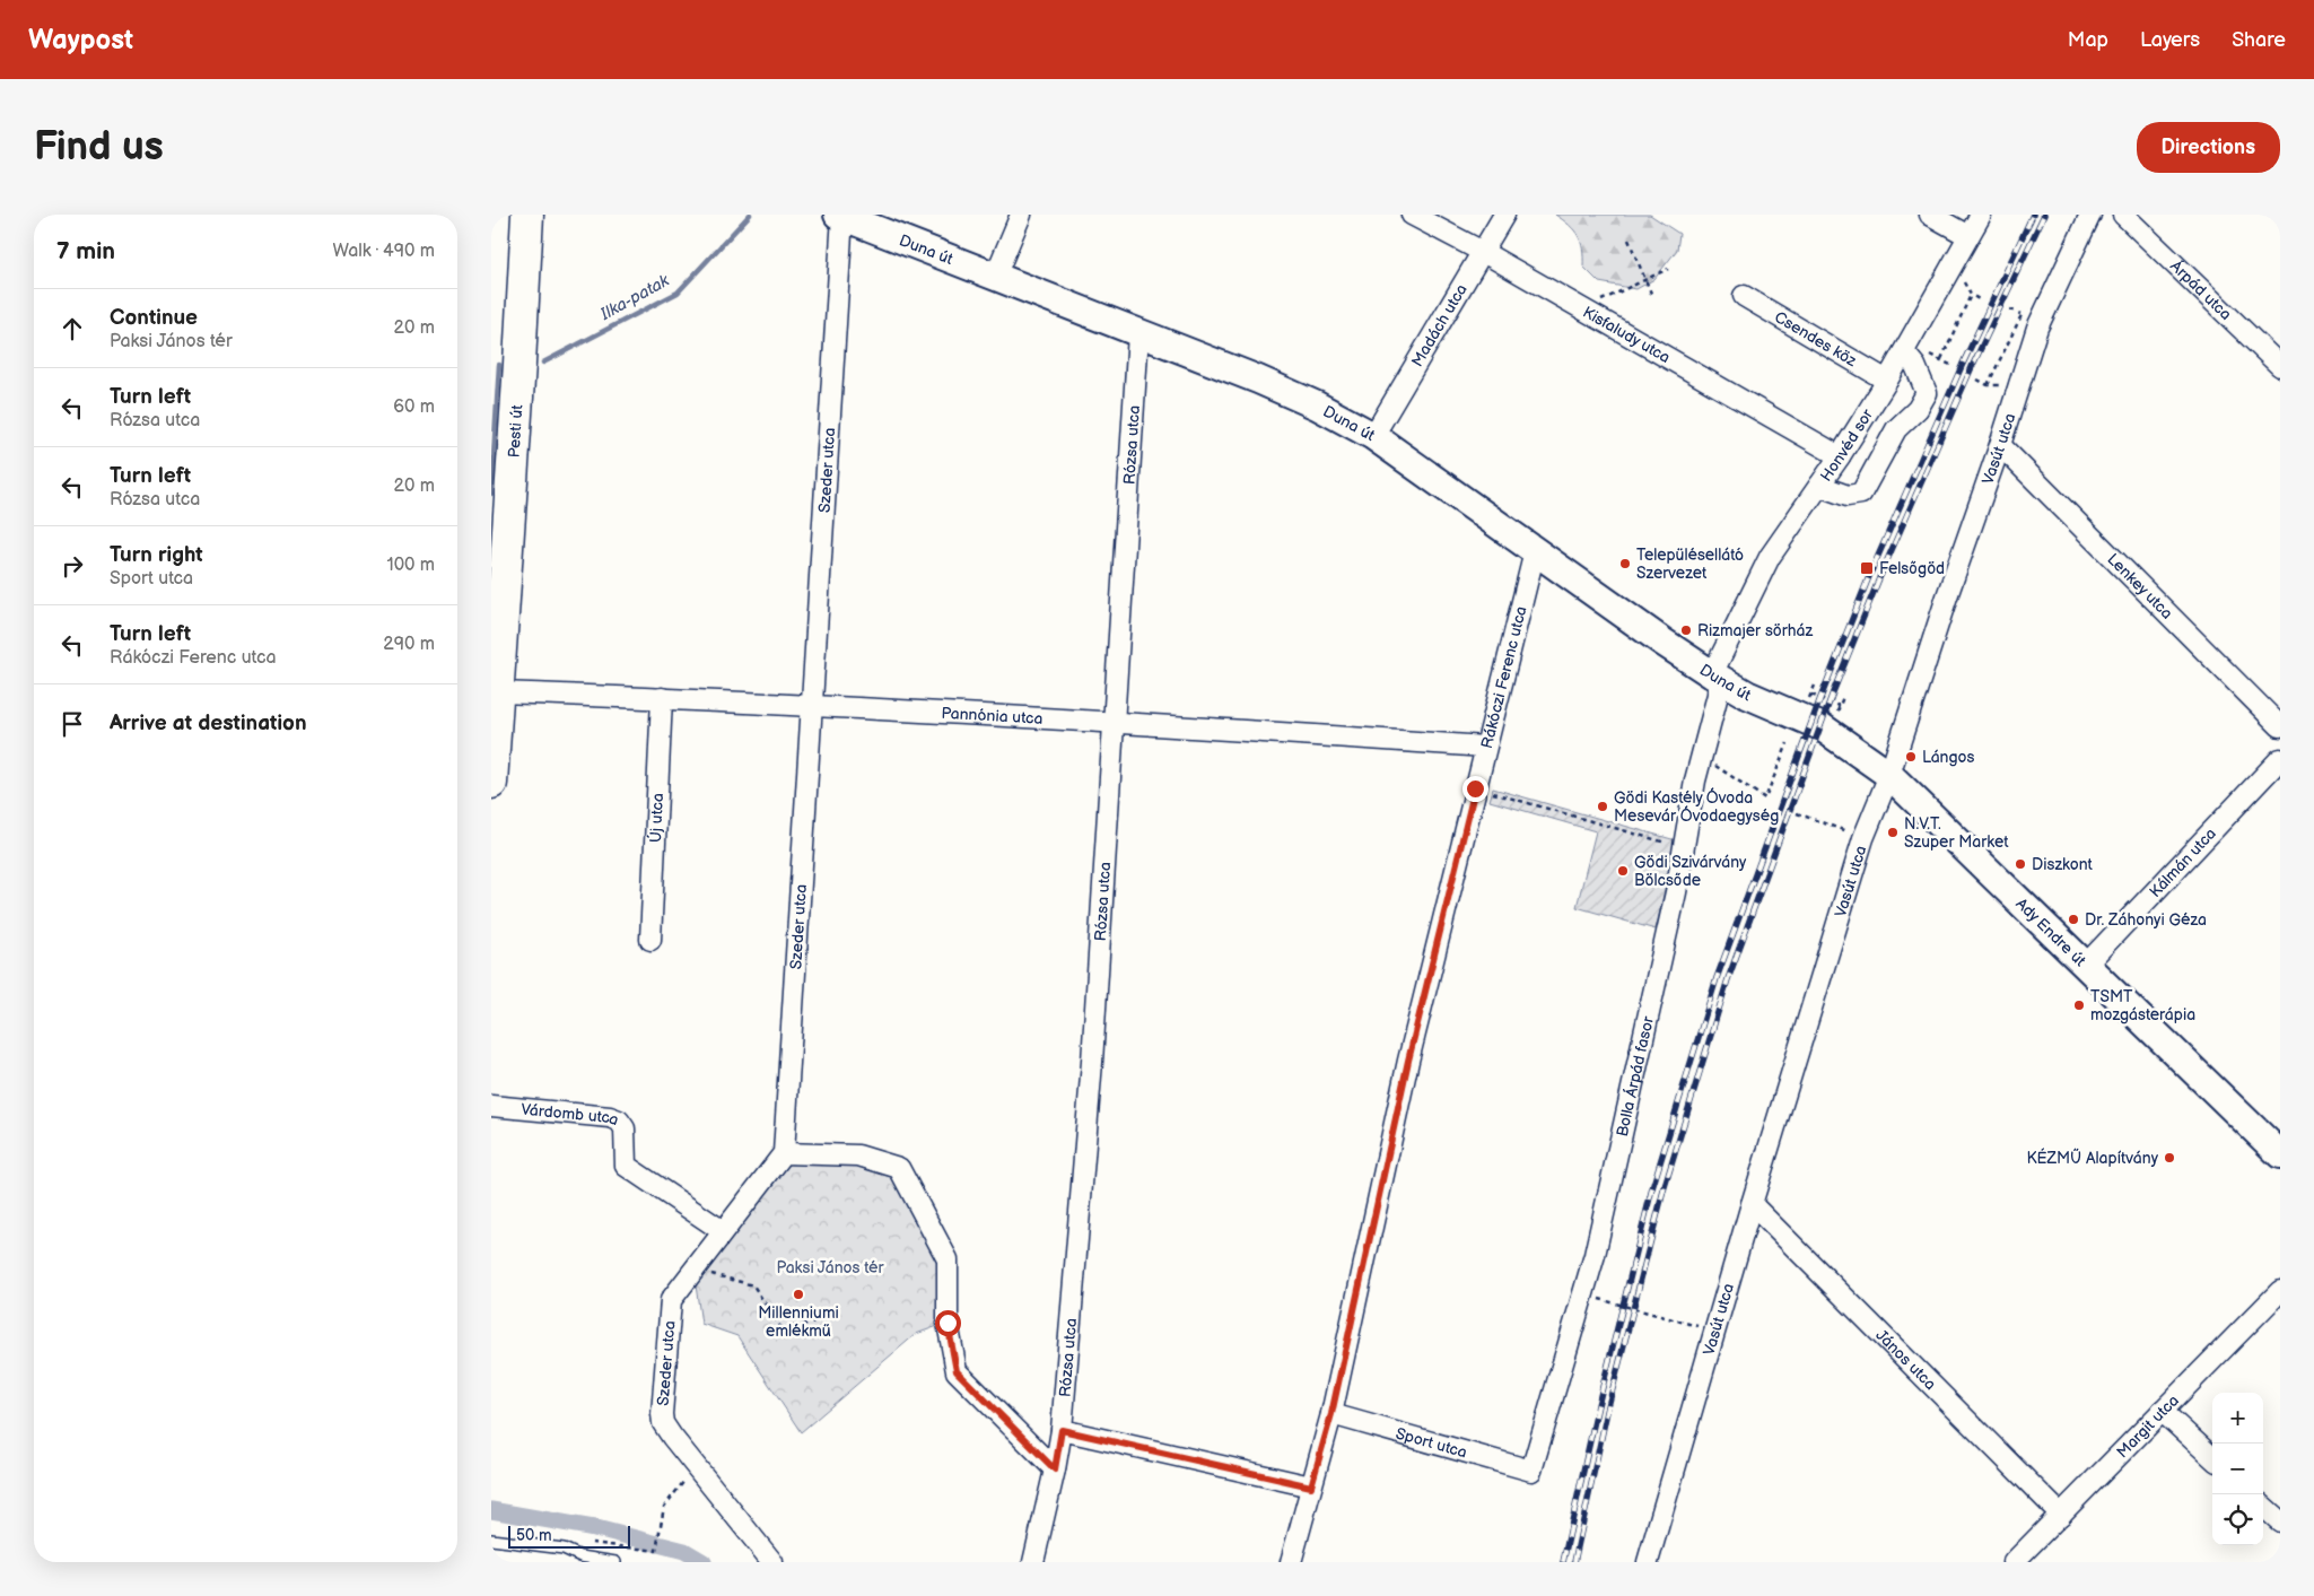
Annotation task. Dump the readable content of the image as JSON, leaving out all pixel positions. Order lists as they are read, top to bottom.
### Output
{
  "streets": {
    "main road": ["Pesti út"],
    "street": [
      "Duna út",
      "Árpád utca",
      "Madách utca",
      "Kisfaludy utca",
      "Csendes köz",
      "Honvéd sor",
      "Rózsa utca",
      "Vasút utca",
      "Szeder utca",
      "Lenkey utca",
      "Rákóczi Ferenc utca",
      "Pannónia utca",
      "Új utca",
      "Kálmán utca",
      "Ady Endre út",
      "Bolla Árpád fasor",
      "Várdomb utca",
      "János utca",
      "Margit utca",
      "Sport utca"
    ]
  },
  "crossings": [
    ["Duna út", "Madách utca"],
    ["Duna út", "Honvéd sor"],
    ["Duna út", "Rózsa utca"],
    ["Duna út", "Szeder utca"],
    ["Duna út", "Rákóczi Ferenc utca"],
    ["Duna út", "Ady Endre út"],
    ["Duna út", "Bolla Árpád fasor"],
    ["Madách utca", "Kisfaludy utca"],
    ["Kisfaludy utca", "Honvéd sor"],
    ["Csendes köz", "Honvéd sor"],
    ["Pesti út", "Pannónia utca"],
    ["Honvéd sor", "Bolla Árpád fasor"],
    ["Rózsa utca", "Pannónia utca"],
    ["Vasút utca", "Lenkey utca"],
    ["Vasút utca", "Ady Endre út"],
    ["Vasút utca", "János utca"],
    ["Szeder utca", "Pannónia utca"],
    ["Szeder utca", "Várdomb utca"],
    ["Rákóczi Ferenc utca", "Pannónia utca"],
    ["Rákóczi Ferenc utca", "Sport utca"],
    ["Pannónia utca", "Új utca"],
    ["Kálmán utca", "Ady Endre út"],
    ["Bolla Árpád fasor", "Sport utca"],
    ["János utca", "Margit utca"]
  ],
  "water": ["Ilka-patak"],
  "parks": ["Paksi János tér"],
  "places": {
    "other": [
      "Településellátó Szervezet",
      "Rizmajer sörház",
      "Lángos",
      "Gödi Kastély Óvoda Mesevár Óvodaegység",
      "N.V.T. Szuper Market",
      "Diszkont",
      "Gödi Szivárvány Bölcsőde",
      "Dr. Záhonyi Géza",
      "TSMT mozgásterápia",
      "KÉZMŰ Alapítvány",
      "Millenniumi emlékmű"
    ],
    "transit": ["Felsőgöd"]
  },
  "scale_bar": "50 m",
  "page": {
    "header": "Waypost",
    "nav": ["Map", "Layers", "Share"],
    "buttons": "Directions",
    "title": "Find us",
    "heading": ["7 min", "Walk · 490 m"],
    "list": [
      ["Continue", "Paksi János tér", "20 m"],
      ["Turn left", "Rózsa utca", "60 m"],
      ["Turn left", "Rózsa utca", "20 m"],
      ["Turn right", "Sport utca", "100 m"],
      ["Turn left", "Rákóczi Ferenc utca", "290 m"],
      "Arrive at destination"
    ],
    "map_buttons": ["+", "−"],
    "scale": "50 m"
  }
}
